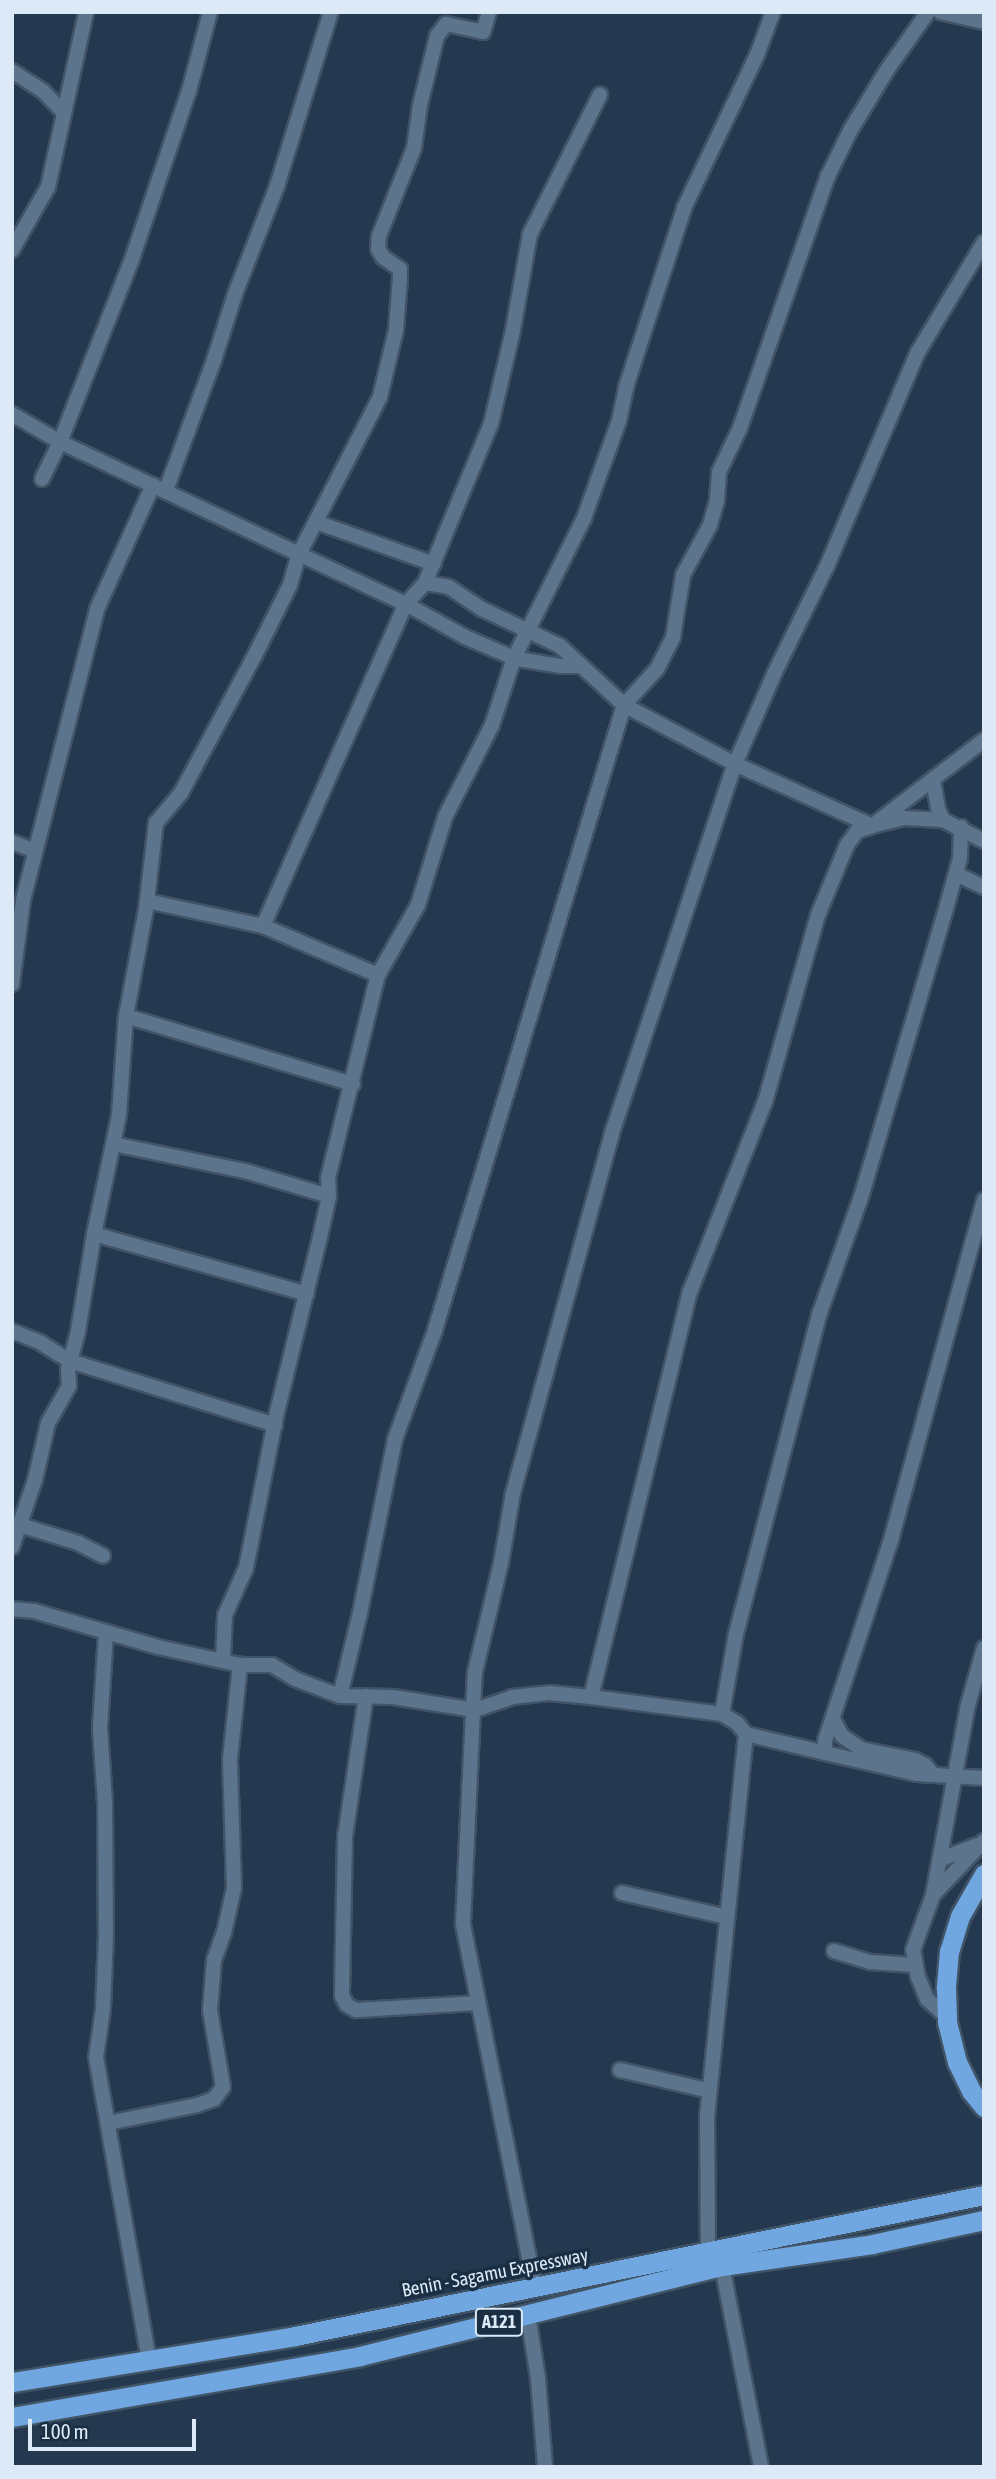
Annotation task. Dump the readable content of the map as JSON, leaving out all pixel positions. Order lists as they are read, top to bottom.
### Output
{
  "streets": {
    "highway": ["Benin - Sagamu Expressway", "A121"]
  },
  "crossings": [
    ["Benin - Sagamu Expressway", "A121"]
  ],
  "scale_bar": "100 m"
}
